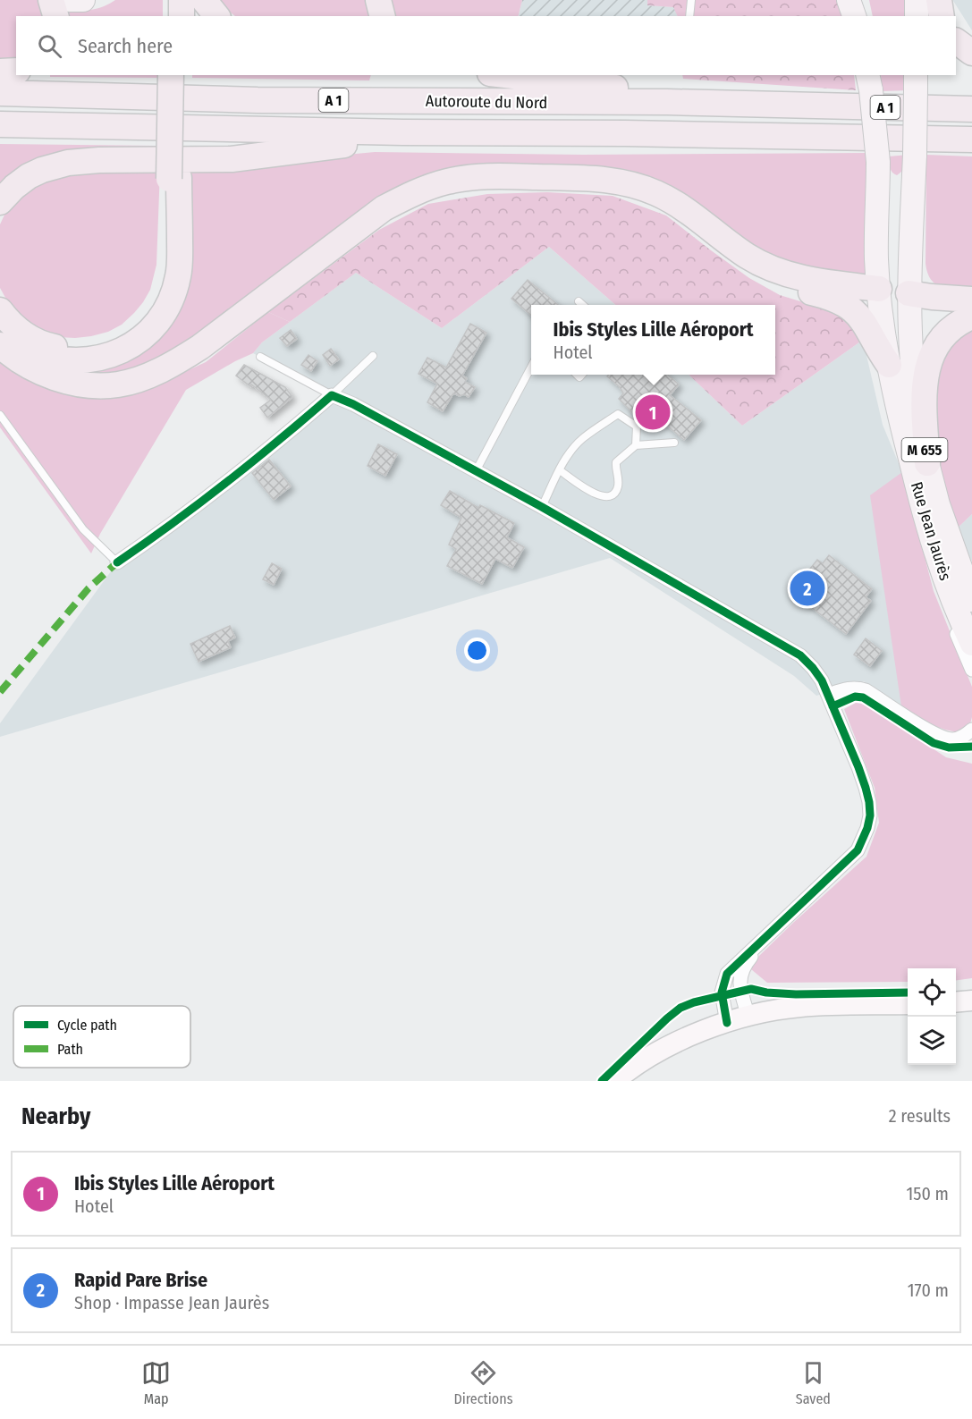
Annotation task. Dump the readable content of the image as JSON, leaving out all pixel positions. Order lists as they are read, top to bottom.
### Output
{
  "streets": {
    "highway": ["A 1", "Autoroute du Nord"],
    "main road": ["M 655", "Rue Jean Jaurès"]
  },
  "crossings": [
    ["M 655", "Rue Jean Jaurès"]
  ],
  "legend": ["Cycle path", "Path"],
  "page": {
    "search": "Search here",
    "popup": ["Ibis Styles Lille Aéroport", "Hotel"],
    "pins": ["1", "2"],
    "heading": ["Nearby", "2 results"],
    "list": [
      {
        "mark": "1",
        "name": "Ibis Styles Lille Aéroport",
        "note": "Hotel",
        "value": "150 m"
      },
      {
        "mark": "2",
        "name": "Rapid Pare Brise",
        "note": "Shop · Impasse Jean Jaurès",
        "value": "170 m"
      }
    ],
    "nav": ["Map", "Directions", "Saved"]
  }
}
